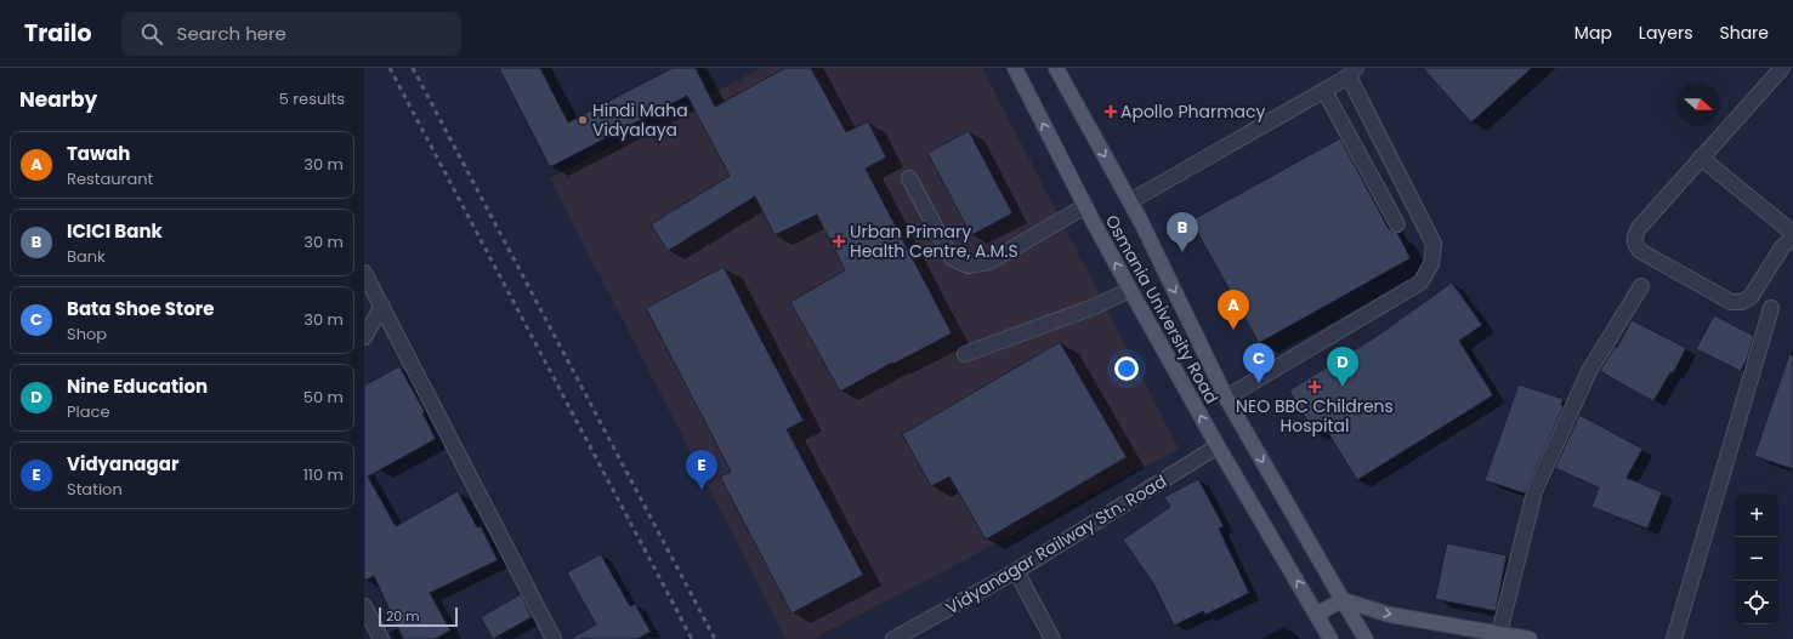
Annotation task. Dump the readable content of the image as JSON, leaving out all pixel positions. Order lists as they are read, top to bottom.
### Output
{
  "streets": {
    "main road": ["Osmania University Road"],
    "street": ["Vidyanagar Railway Stn. Road"]
  },
  "crossings": [
    ["Osmania University Road", "Vidyanagar Railway Stn. Road"]
  ],
  "places": {
    "health": ["Apollo Pharmacy", "Urban Primary Health Centre, A.M.S", "NEO BBC Childrens Hospital"],
    "other": ["Hindi Maha Vidyalaya"]
  },
  "scale_bar": "20 m",
  "north": "right",
  "page": {
    "header": "Trailo",
    "search": "Search here",
    "nav": ["Map", "Layers", "Share"],
    "heading": ["Nearby", "5 results"],
    "list": [
      {
        "mark": "A",
        "name": "Tawah",
        "note": "Restaurant",
        "value": "30 m"
      },
      {
        "mark": "B",
        "name": "ICICI Bank",
        "note": "Bank",
        "value": "30 m"
      },
      {
        "mark": "C",
        "name": "Bata Shoe Store",
        "note": "Shop",
        "value": "30 m"
      },
      {
        "mark": "D",
        "name": "Nine Education",
        "note": "Place",
        "value": "50 m"
      },
      {
        "mark": "E",
        "name": "Vidyanagar",
        "note": "Station",
        "value": "110 m"
      }
    ],
    "pins": [
      "B",
      "A",
      "C",
      "D",
      "E"
    ],
    "map_buttons": ["+", "−"],
    "scale": "20 m"
  }
}
